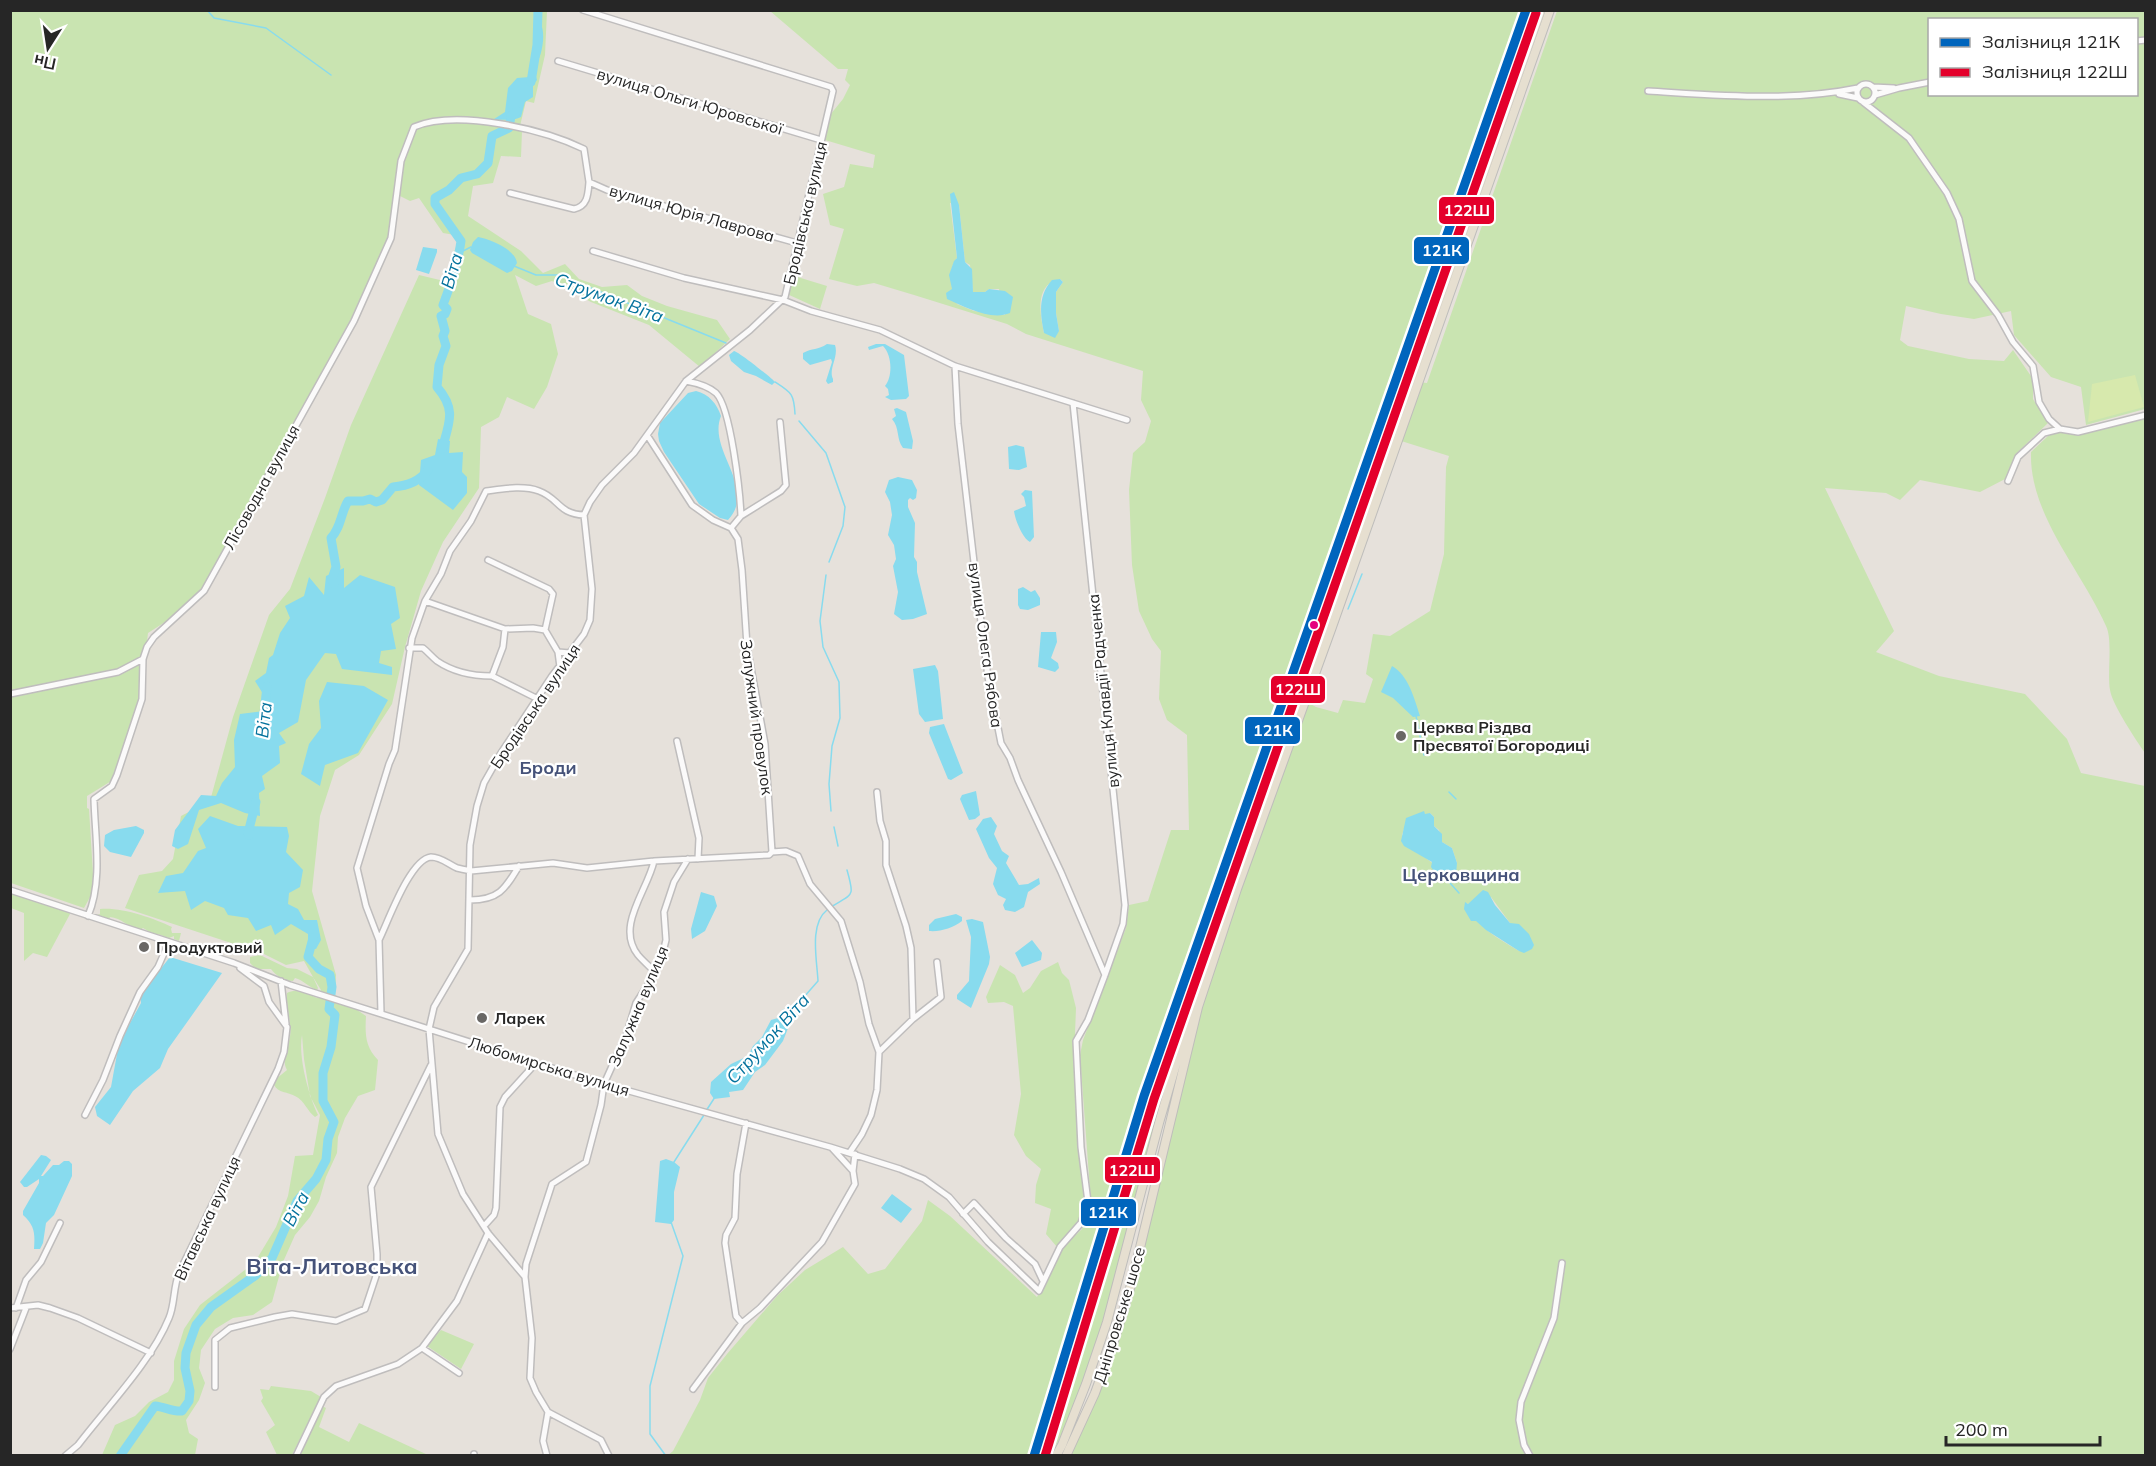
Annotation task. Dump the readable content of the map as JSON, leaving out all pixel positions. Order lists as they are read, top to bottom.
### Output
{
  "streets": {
    "main road": ["Дніпровське шосе"],
    "street": [
      "вулиця Ольги Юровської",
      "вулиця Юрія Лаврова",
      "Бродівська вулиця",
      "Лісоводна вулиця",
      "вулиця Олега Рябова",
      "вулиця Клавдії Радченка",
      "Залужний провулок",
      "Залужна вулиця",
      "Любомирська вулиця",
      "Вітавська вулиця"
    ]
  },
  "crossings": [
    ["вулиця Ольги Юровської", "Бродівська вулиця"],
    ["вулиця Юрія Лаврова", "Бродівська вулиця"],
    ["вулиця Юрія Лаврова", "Лісоводна вулиця"],
    ["Бродівська вулиця", "Залужна вулиця"],
    ["Бродівська вулиця", "Любомирська вулиця"],
    ["вулиця Олега Рябова", "вулиця Клавдії Радченка"],
    ["вулиця Клавдії Радченка", "Любомирська вулиця"],
    ["Залужна вулиця", "Любомирська вулиця"],
    ["Любомирська вулиця", "Вітавська вулиця"]
  ],
  "districts": ["Броди", "Церковщина", "Віта-Литовська"],
  "water": ["Віта", "Струмок Віта"],
  "places": ["Церква Різдва Пресвятої Богородиці", "Продуктовий", "Ларек"],
  "lines": ["rail line 121К", "rail line 122Ш"],
  "legend": ["Залізниця 121К", "Залізниця 122Ш"],
  "scale_bar": "200 m",
  "north": "bottom"
}
